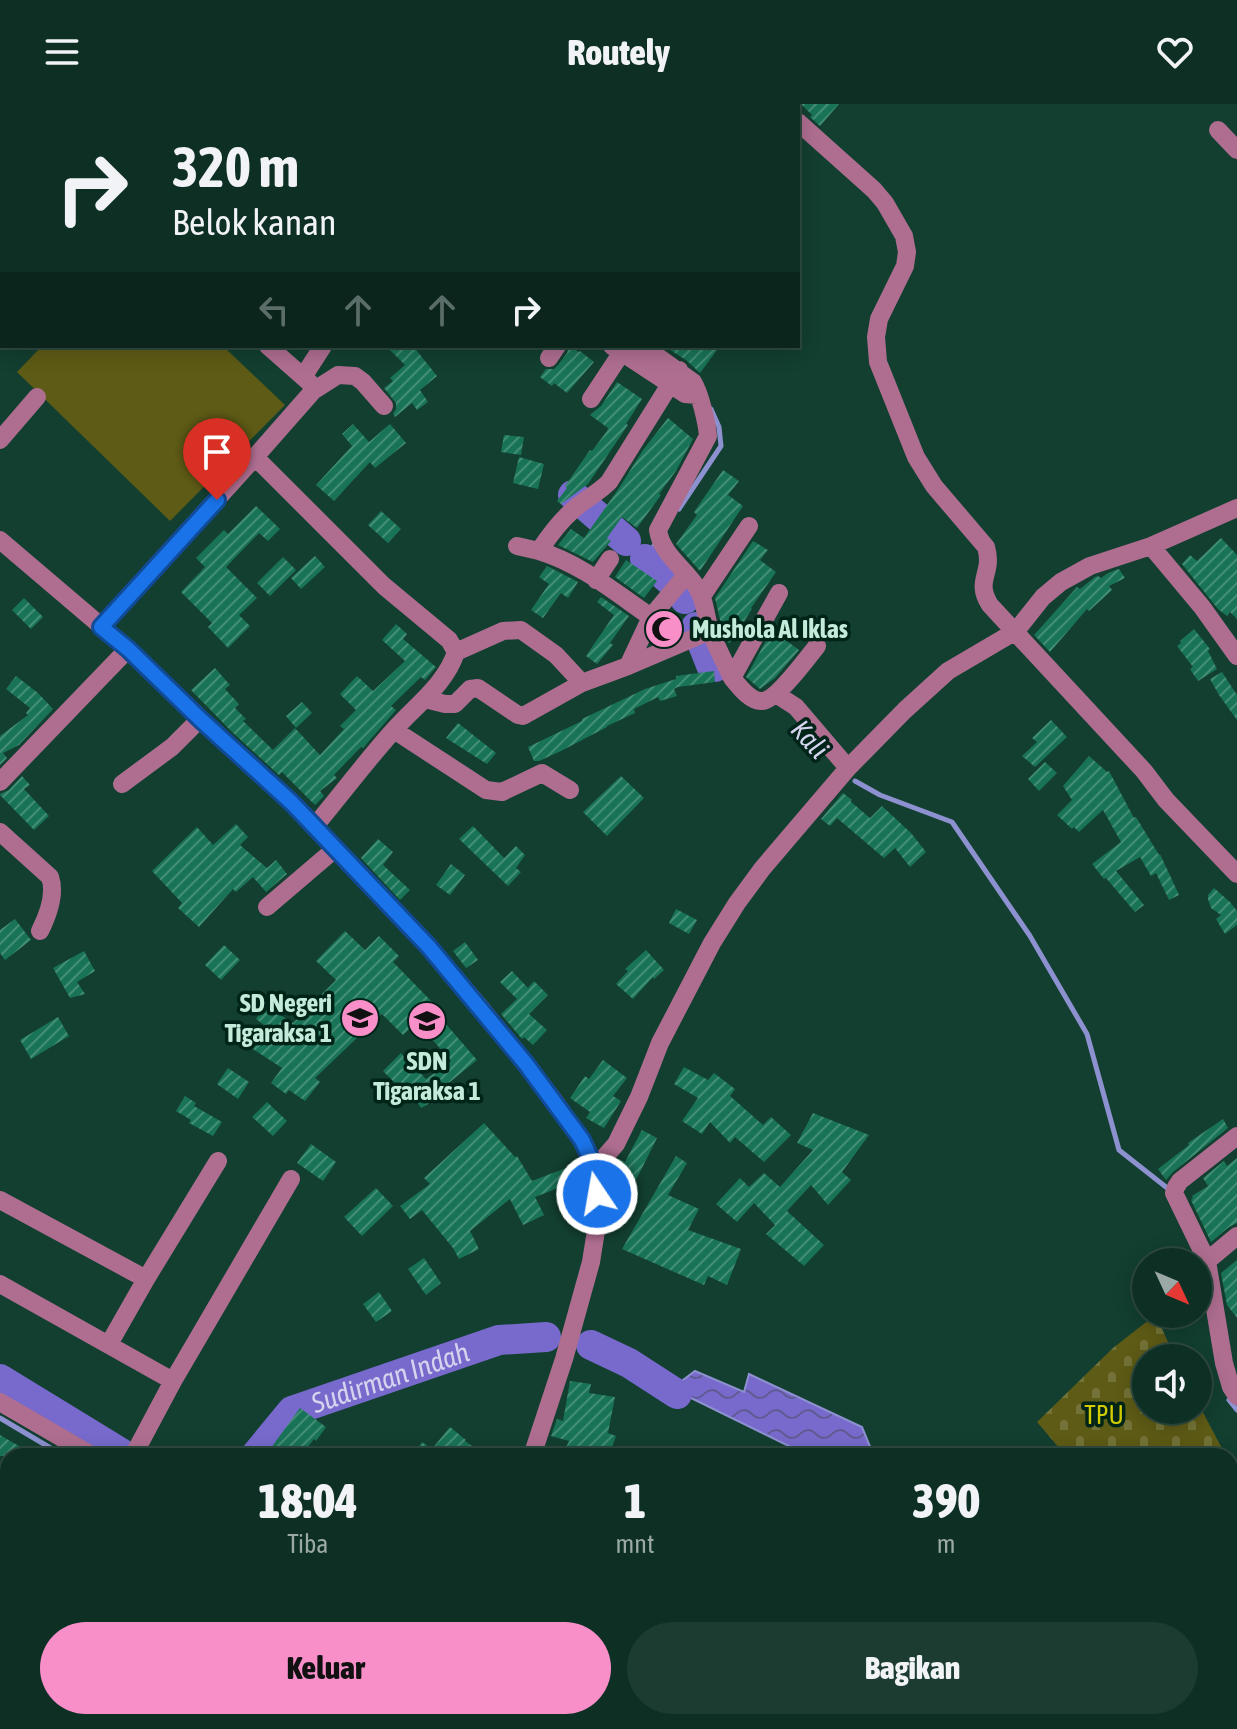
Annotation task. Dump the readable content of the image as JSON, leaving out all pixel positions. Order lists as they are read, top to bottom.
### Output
{
  "water": ["Kali", "Sudirman Indah"],
  "parks": ["TPU"],
  "places": {
    "mosque": ["Mushola Al Iklas"],
    "school or university": ["SD Negeri Tigaraksa 1", "SDN Tigaraksa 1"]
  },
  "north": "bottom right",
  "page": {
    "header": "Routely",
    "turn": ["320 m", "Belok kanan"],
    "eta": [
      "18:04",
      "Tiba",
      "1",
      "mnt",
      "390",
      "m"
    ],
    "buttons": ["Keluar", "Bagikan"]
  }
}
